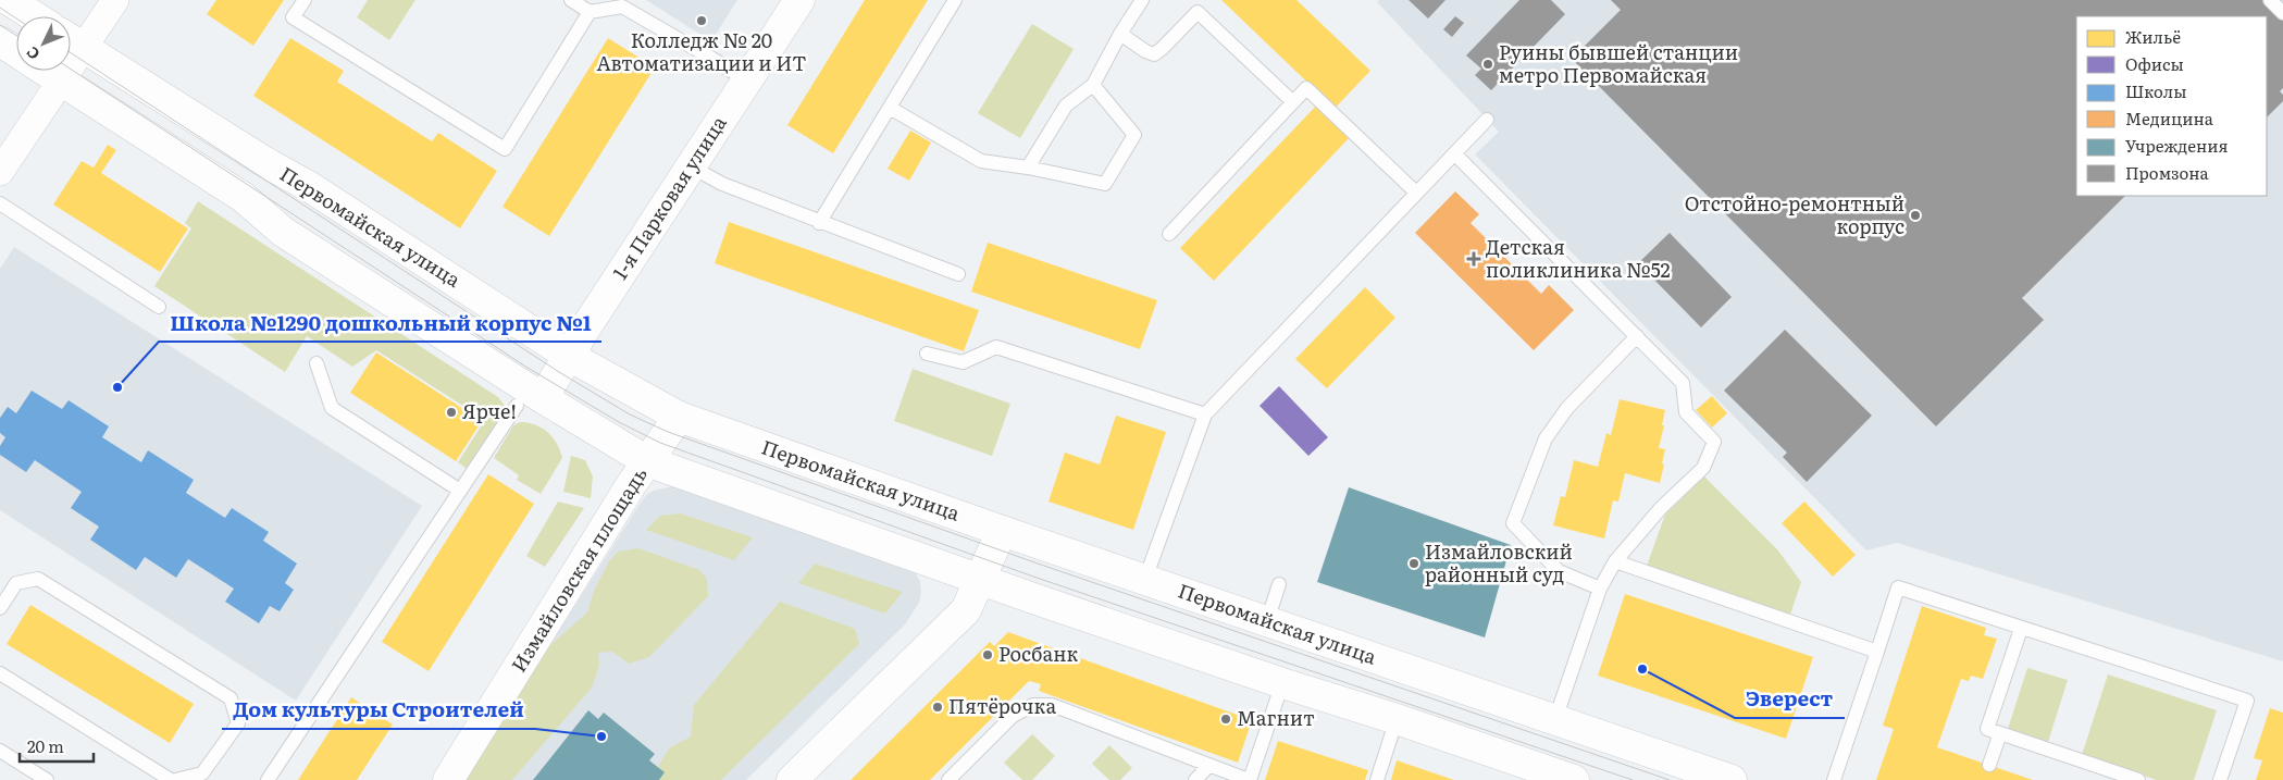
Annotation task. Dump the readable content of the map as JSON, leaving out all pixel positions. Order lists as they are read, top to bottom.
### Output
{
  "streets": {
    "main road": ["1-я Парковая улица", "Первомайская улица", "Измайловская площадь"]
  },
  "crossings": [
    ["1-я Парковая улица", "Первомайская улица"],
    ["Первомайская улица", "Измайловская площадь"]
  ],
  "places": {
    "other": [
      "Колледж № 20 Автоматизации и ИТ",
      "Руины бывшей станции метро Первомайская",
      "Отстойно-ремонтный корпус",
      "Школа №1290 дошкольный корпус №1",
      "Ярче!",
      "Измайловский районный суд",
      "Росбанк",
      "Эверест",
      "Пятёрочка",
      "Магнит",
      "Дом культуры Строителей"
    ],
    "health": ["Детская поликлиника №52"]
  },
  "legend": [
    "Жильё",
    "Офисы",
    "Школы",
    "Медицина",
    "Учреждения",
    "Промзона"
  ],
  "scale_bar": "20 m",
  "north": "bottom left"
}
